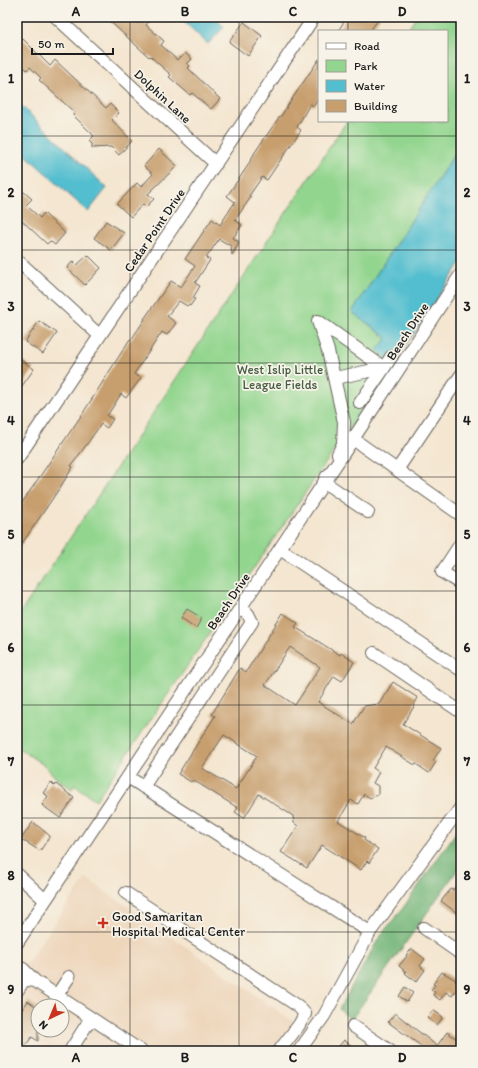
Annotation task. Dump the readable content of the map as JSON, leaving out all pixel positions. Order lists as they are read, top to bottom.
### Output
{
  "streets": {
    "street": ["Dolphin Lane", "Cedar Point Drive", "Beach Drive"]
  },
  "crossings": [
    ["Dolphin Lane", "Cedar Point Drive"]
  ],
  "parks": ["West Islip Little League Fields"],
  "places": {
    "health": ["Good Samaritan Hospital Medical Center"]
  },
  "legend": [
    "Road",
    "Park",
    "Water",
    "Building"
  ],
  "scale_bar": "50 m",
  "north": "bottom left",
  "grid": {
    "columns": [
      "A",
      "B",
      "C",
      "D"
    ],
    "rows": [
      "1",
      "2",
      "3",
      "4",
      "5",
      "6",
      "7",
      "8",
      "9"
    ]
  }
}
